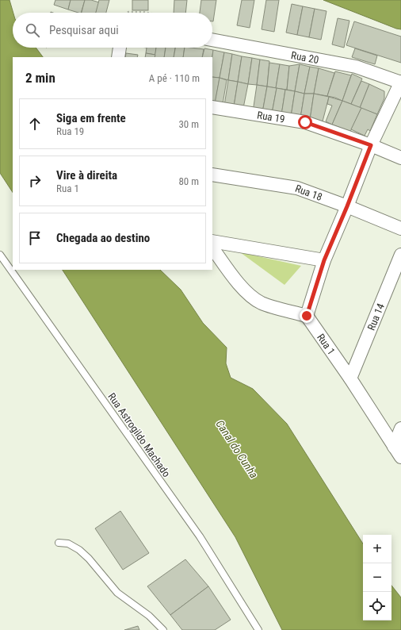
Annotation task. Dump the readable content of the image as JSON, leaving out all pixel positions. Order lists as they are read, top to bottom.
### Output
{
  "streets": {
    "street": [
      "Rua 20",
      "Rua 19",
      "Rua 18",
      "Rua 14",
      "Rua 1"
    ],
    "lane": ["Rua Astrogildo Machado"]
  },
  "crossings": [
    ["Rua 14", "Rua 1"]
  ],
  "water": ["Canal do Cunha"],
  "page": {
    "search": "Pesquisar aqui",
    "heading": ["2 min", "A pé · 110 m"],
    "list": [
      ["Siga em frente", "Rua 19", "30 m"],
      ["Vire à direita", "Rua 1", "80 m"],
      "Chegada ao destino"
    ],
    "map_buttons": ["+", "−"]
  }
}
